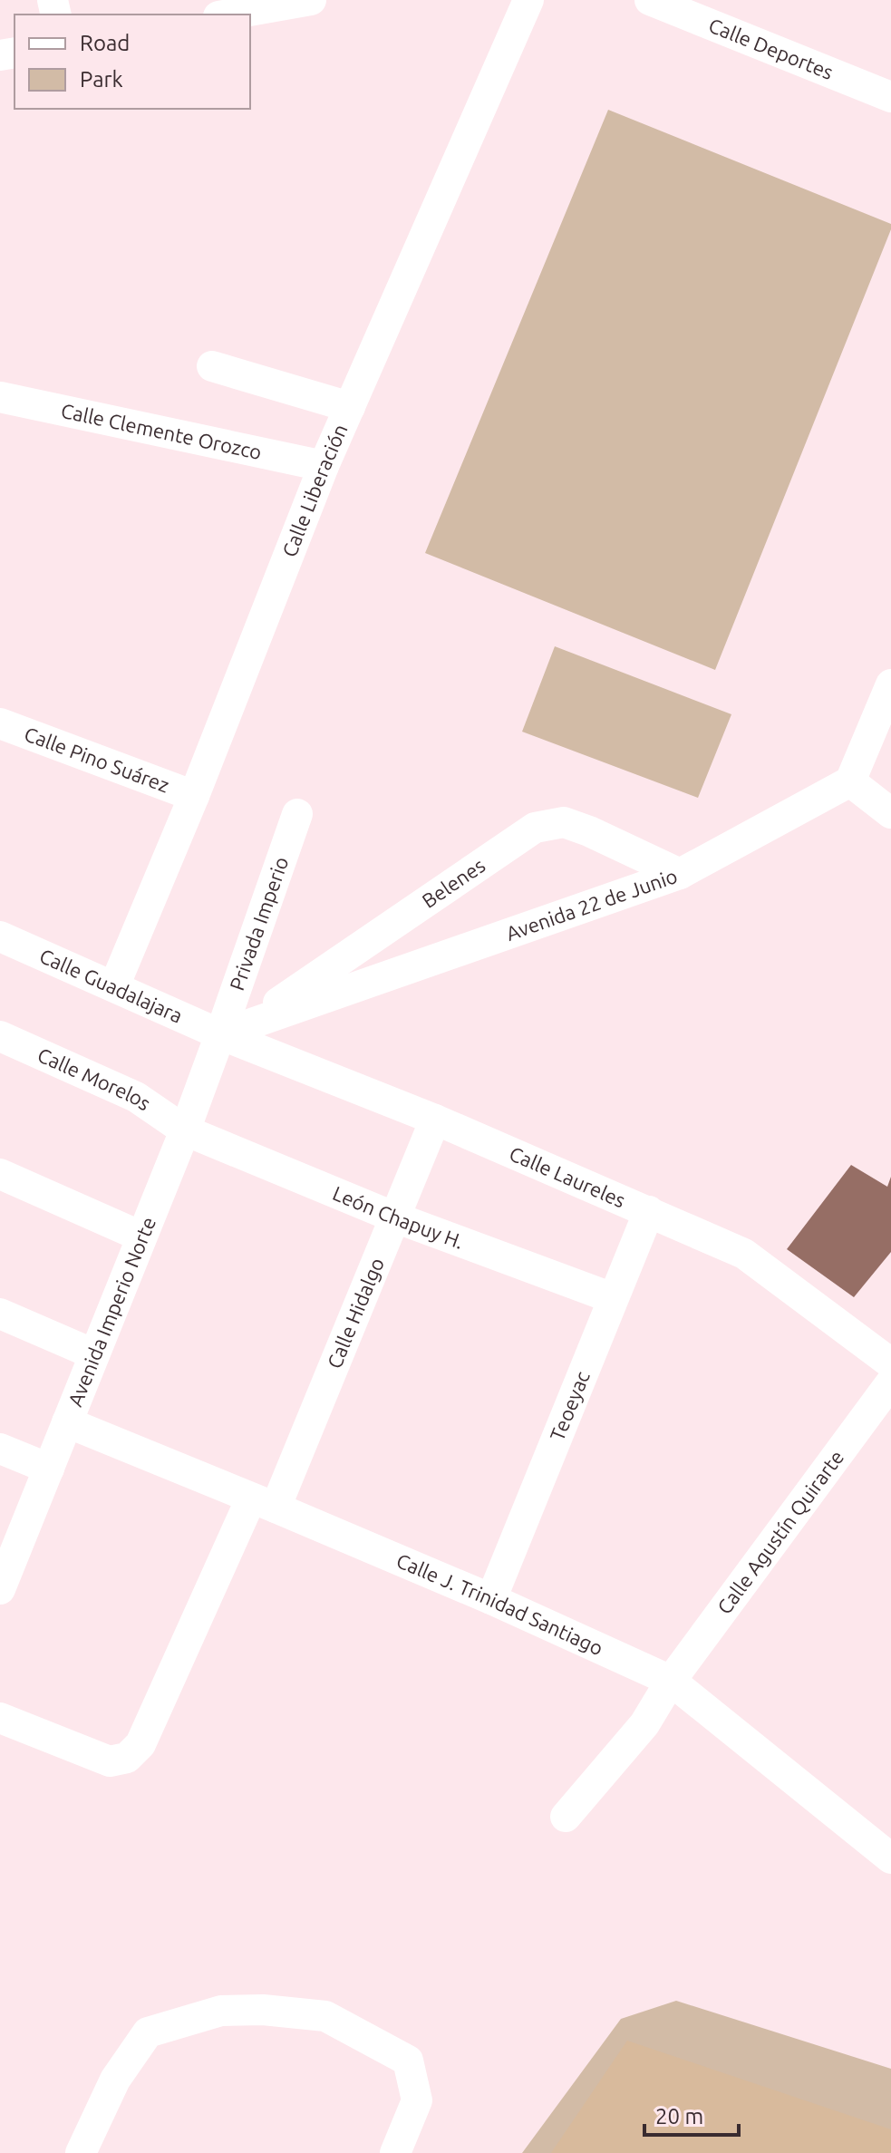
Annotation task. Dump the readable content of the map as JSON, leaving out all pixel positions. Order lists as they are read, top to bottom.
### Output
{
  "streets": {
    "street": [
      "Calle Deportes",
      "Calle Clemente Orozco",
      "Calle Liberación",
      "Calle Pino Suárez",
      "Belenes",
      "Avenida 22 de Junio",
      "Privada Imperio",
      "Calle Guadalajara",
      "Calle Morelos",
      "Calle Laureles",
      "León Chapuy H.",
      "Avenida Imperio Norte",
      "Calle Hidalgo",
      "Teoeyac",
      "Calle Agustín Quirarte",
      "Calle J. Trinidad Santiago"
    ]
  },
  "crossings": [
    ["Calle Clemente Orozco", "Calle Liberación"],
    ["Calle Liberación", "Calle Pino Suárez"],
    ["Calle Liberación", "Calle Guadalajara"],
    ["Belenes", "Avenida 22 de Junio"],
    ["Belenes", "Privada Imperio"],
    ["Belenes", "Calle Guadalajara"],
    ["Belenes", "Calle Laureles"],
    ["Belenes", "Avenida Imperio Norte"],
    ["Avenida 22 de Junio", "Privada Imperio"],
    ["Avenida 22 de Junio", "Calle Guadalajara"],
    ["Avenida 22 de Junio", "Calle Laureles"],
    ["Avenida 22 de Junio", "Avenida Imperio Norte"],
    ["Privada Imperio", "Calle Guadalajara"],
    ["Privada Imperio", "Calle Laureles"],
    ["Privada Imperio", "Avenida Imperio Norte"],
    ["Calle Guadalajara", "Calle Laureles"],
    ["Calle Guadalajara", "Avenida Imperio Norte"],
    ["Calle Morelos", "León Chapuy H."],
    ["Calle Morelos", "Avenida Imperio Norte"],
    ["Calle Laureles", "Avenida Imperio Norte"],
    ["Calle Laureles", "Calle Hidalgo"],
    ["Calle Laureles", "Teoeyac"],
    ["León Chapuy H.", "Avenida Imperio Norte"],
    ["León Chapuy H.", "Calle Hidalgo"],
    ["León Chapuy H.", "Teoeyac"],
    ["Avenida Imperio Norte", "Calle J. Trinidad Santiago"],
    ["Calle Hidalgo", "Calle J. Trinidad Santiago"],
    ["Teoeyac", "Calle J. Trinidad Santiago"],
    ["Calle Agustín Quirarte", "Calle J. Trinidad Santiago"]
  ],
  "legend": ["Road", "Park"],
  "scale_bar": "20 m"
}
